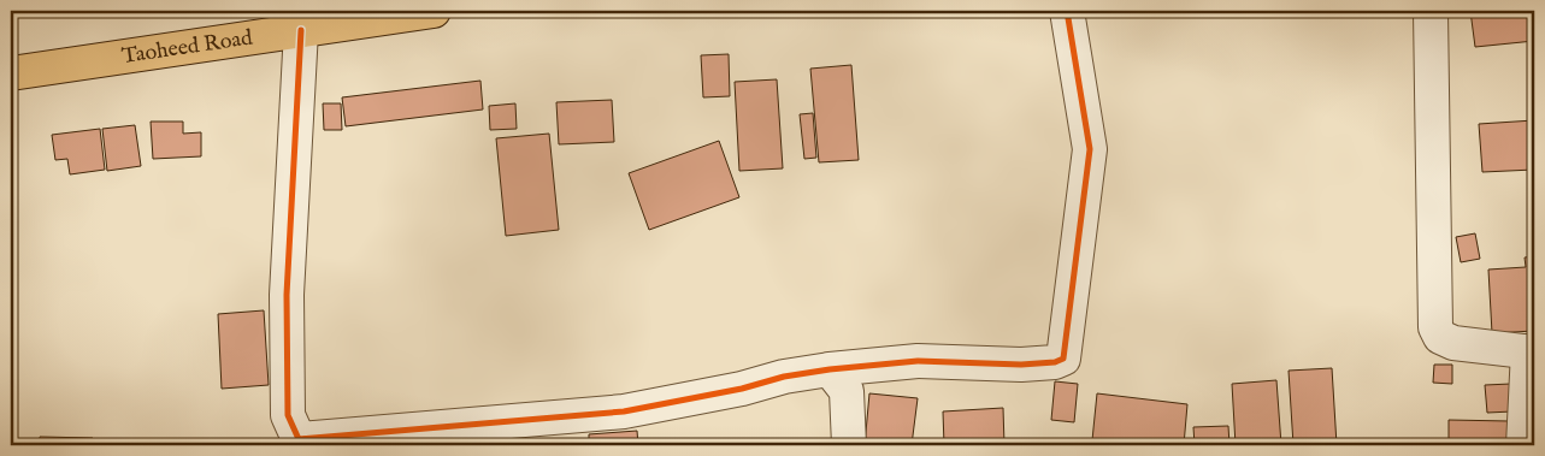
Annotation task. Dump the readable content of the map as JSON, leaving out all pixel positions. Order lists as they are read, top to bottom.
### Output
{
  "streets": {
    "main road": ["Taoheed Road"]
  }
}
